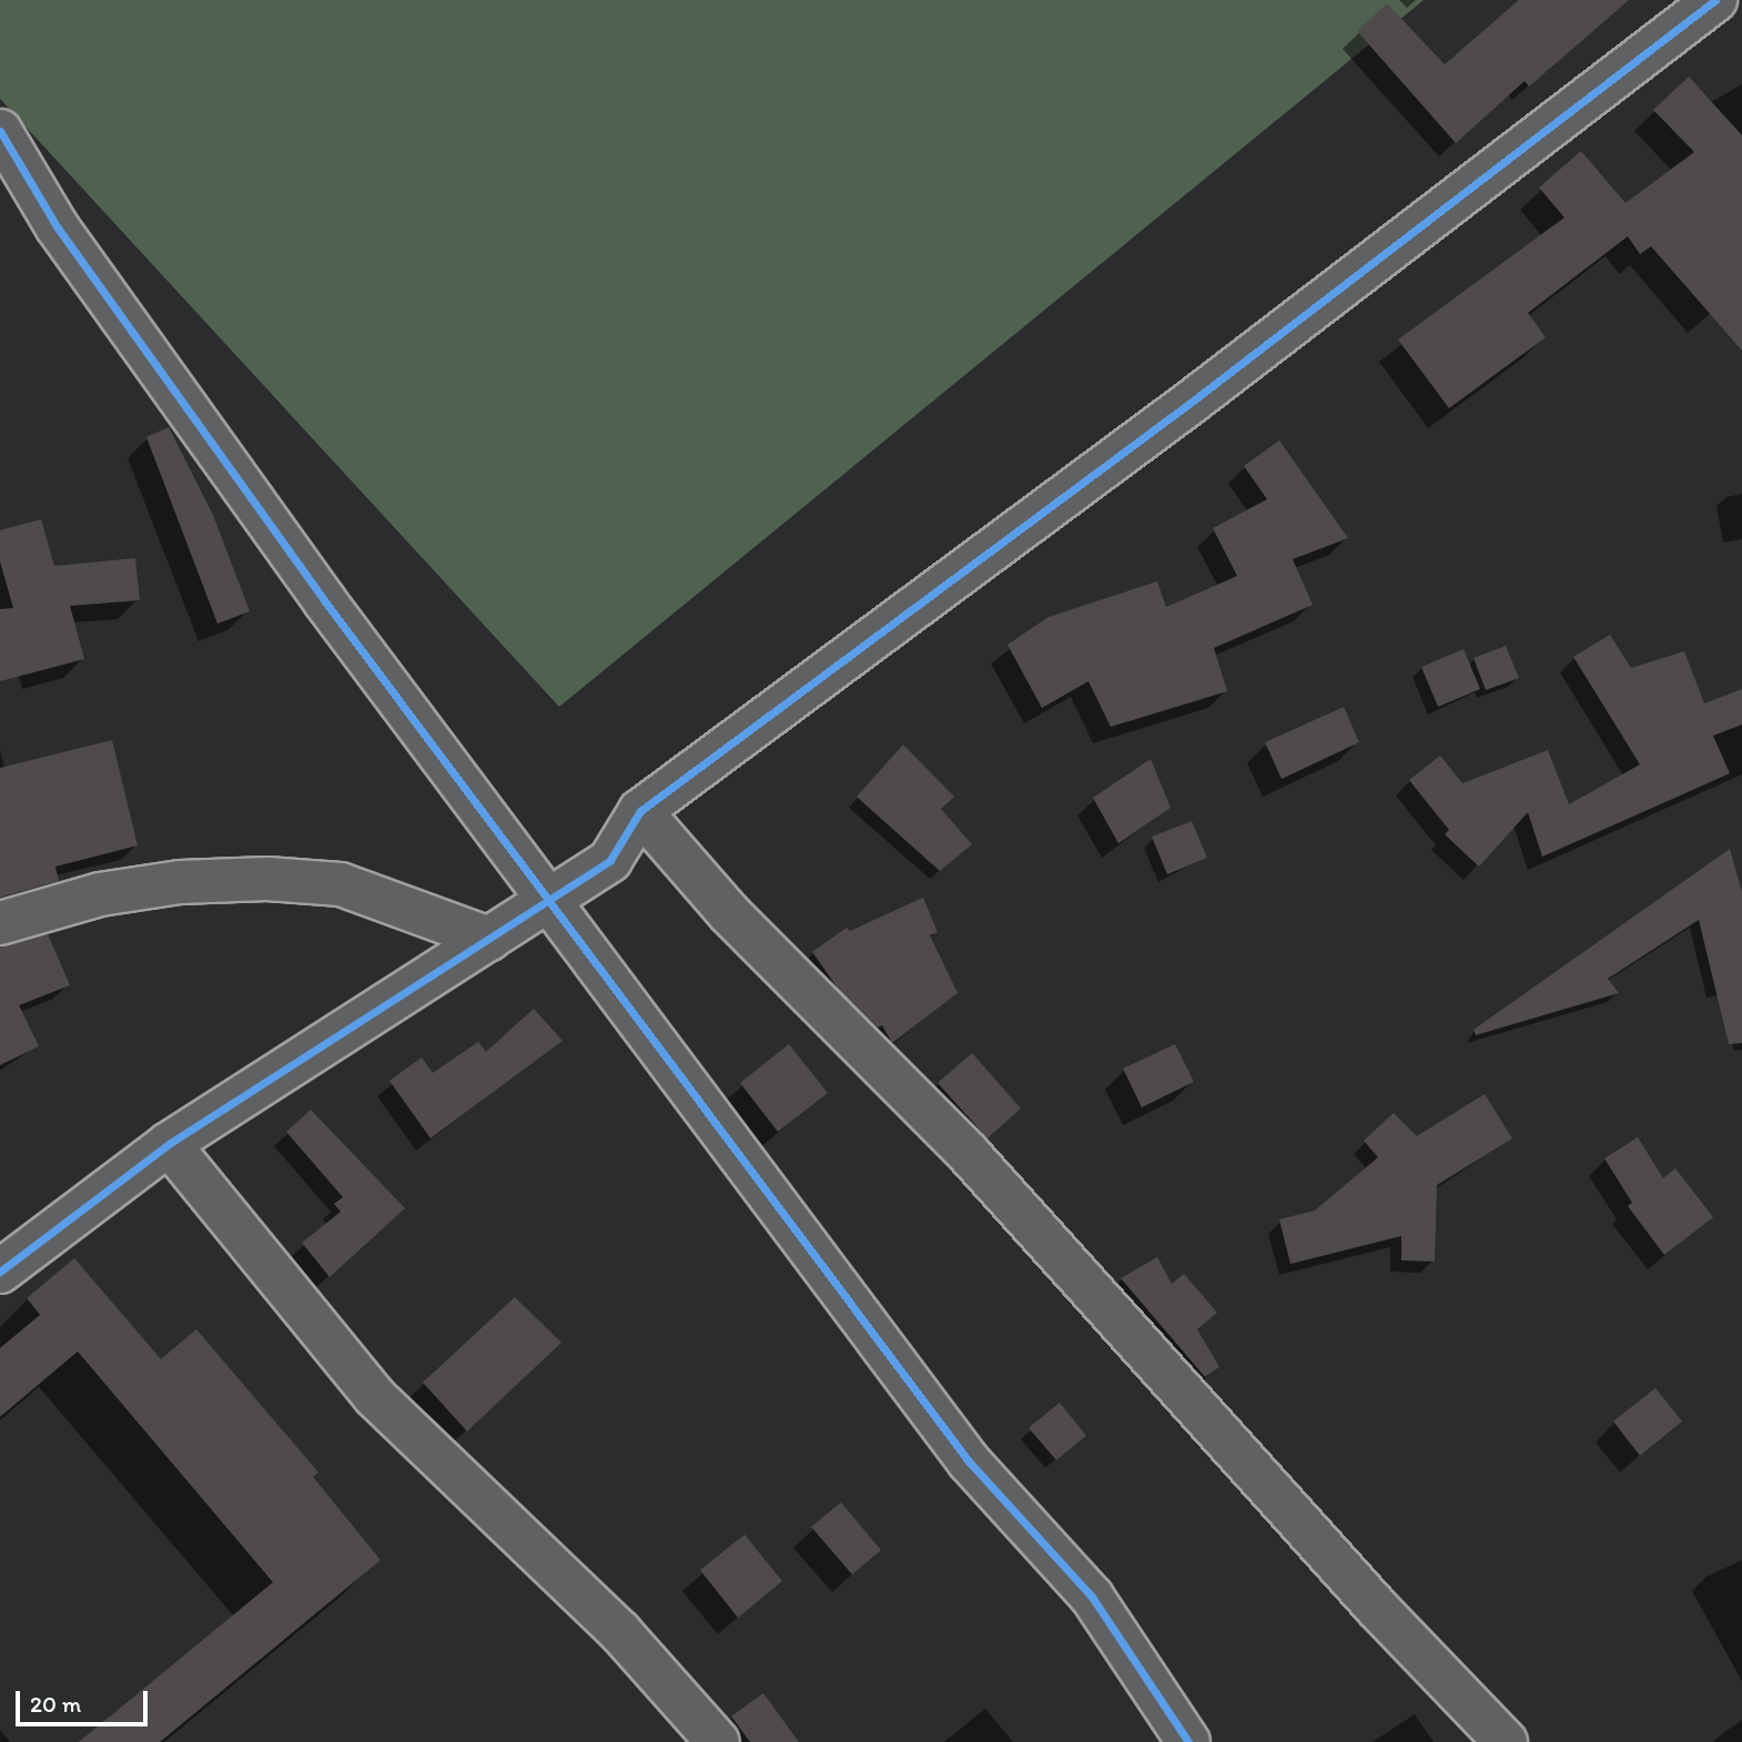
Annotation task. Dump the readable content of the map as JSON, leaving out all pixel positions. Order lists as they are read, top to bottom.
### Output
{
  "scale_bar": "20 m"
}
